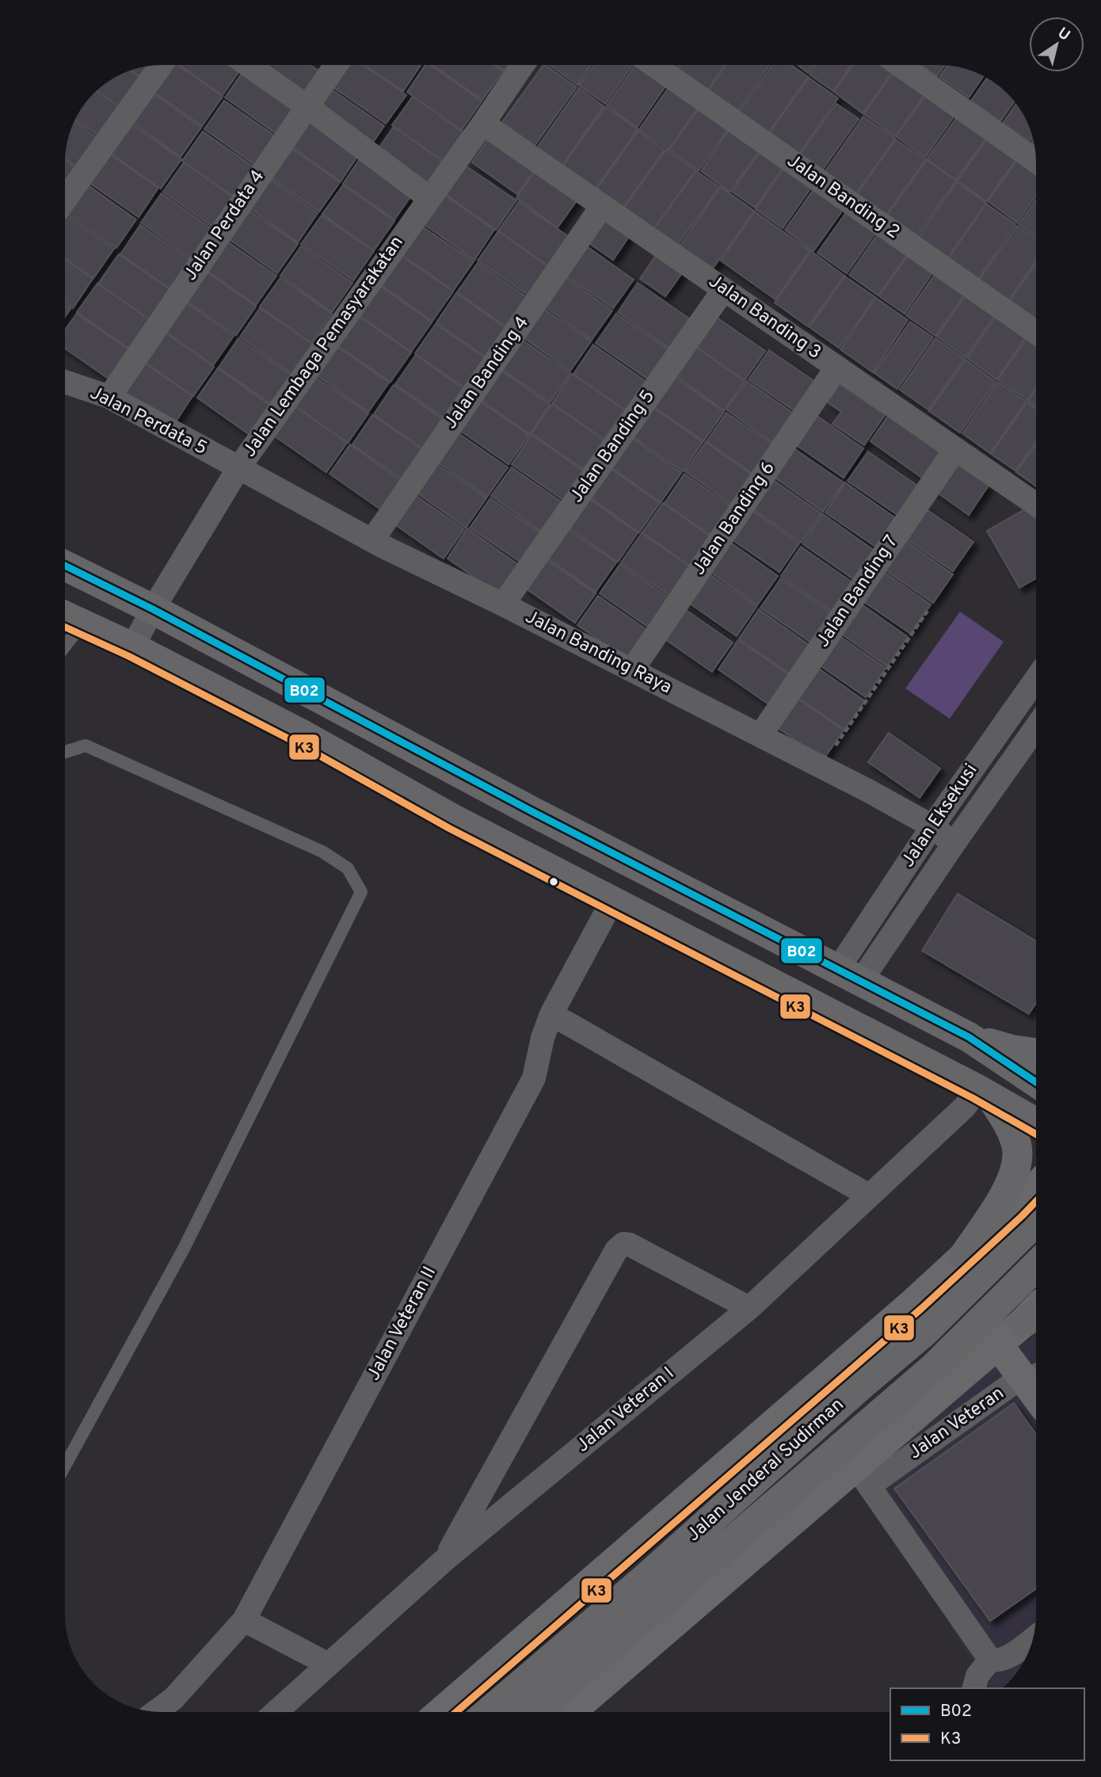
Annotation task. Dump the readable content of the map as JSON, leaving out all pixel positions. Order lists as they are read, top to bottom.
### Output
{
  "streets": {
    "main road": ["Jalan Jenderal Sudirman"],
    "street": [
      "Jalan Banding 2",
      "Jalan Perdata 4",
      "Jalan Banding 3",
      "Jalan Lembaga Pemasyarakatan",
      "Jalan Banding 4",
      "Jalan Perdata 5",
      "Jalan Banding 5",
      "Jalan Banding 6",
      "Jalan Banding 7",
      "Jalan Banding Raya",
      "Jalan Eksekusi",
      "Jalan Veteran II",
      "Jalan Veteran I",
      "Jalan Veteran"
    ]
  },
  "crossings": [
    ["Jalan Perdata 4", "Jalan Perdata 5"],
    ["Jalan Banding 3", "Jalan Lembaga Pemasyarakatan"],
    ["Jalan Banding 3", "Jalan Banding 4"],
    ["Jalan Banding 3", "Jalan Banding 5"],
    ["Jalan Banding 3", "Jalan Banding 6"],
    ["Jalan Banding 3", "Jalan Banding 7"],
    ["Jalan Lembaga Pemasyarakatan", "Jalan Perdata 5"],
    ["Jalan Lembaga Pemasyarakatan", "Jalan Banding Raya"],
    ["Jalan Banding 4", "Jalan Banding Raya"],
    ["Jalan Perdata 5", "Jalan Banding Raya"],
    ["Jalan Banding 5", "Jalan Banding Raya"],
    ["Jalan Banding 6", "Jalan Banding Raya"],
    ["Jalan Banding 7", "Jalan Banding Raya"],
    ["Jalan Banding Raya", "Jalan Eksekusi"]
  ],
  "lines": ["transit line B02", "transit line K3"],
  "legend": ["B02", "K3"],
  "north": "top right"
}
